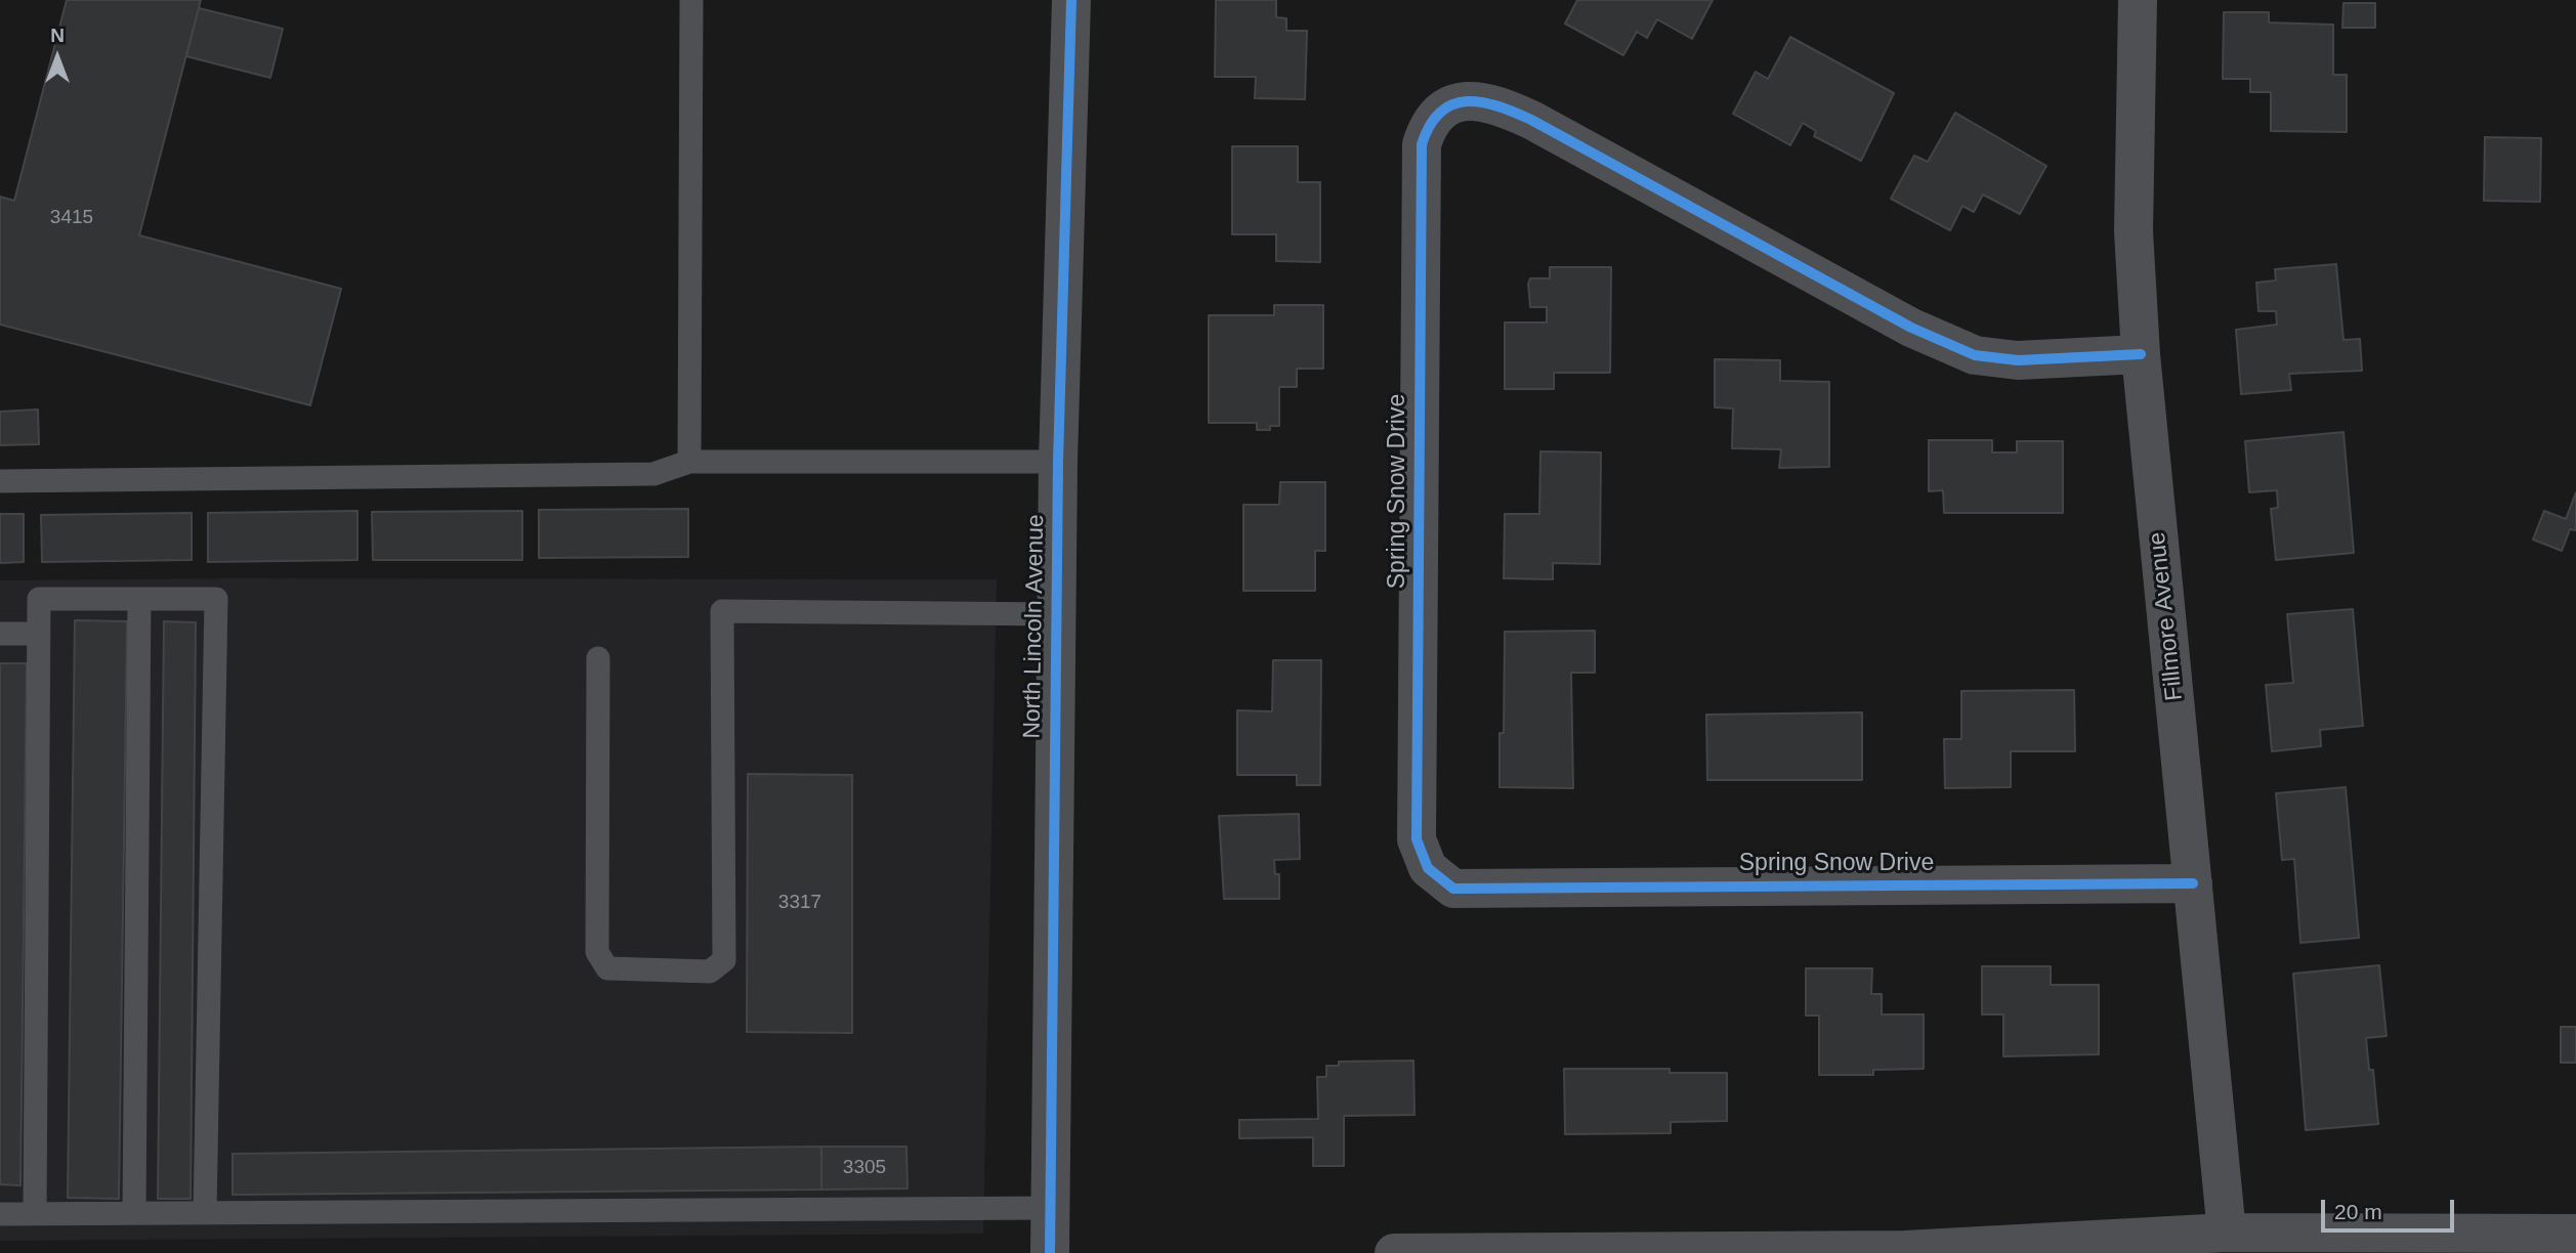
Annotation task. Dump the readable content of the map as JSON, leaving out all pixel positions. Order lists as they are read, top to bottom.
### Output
{
  "streets": {
    "street": ["Spring Snow Drive", "Fillmore Avenue", "North Lincoln Avenue"]
  },
  "crossings": [
    ["Spring Snow Drive", "Fillmore Avenue"]
  ],
  "house_numbers": ["3415", "3317", "3305"],
  "scale_bar": "20 m",
  "north": "top"
}
